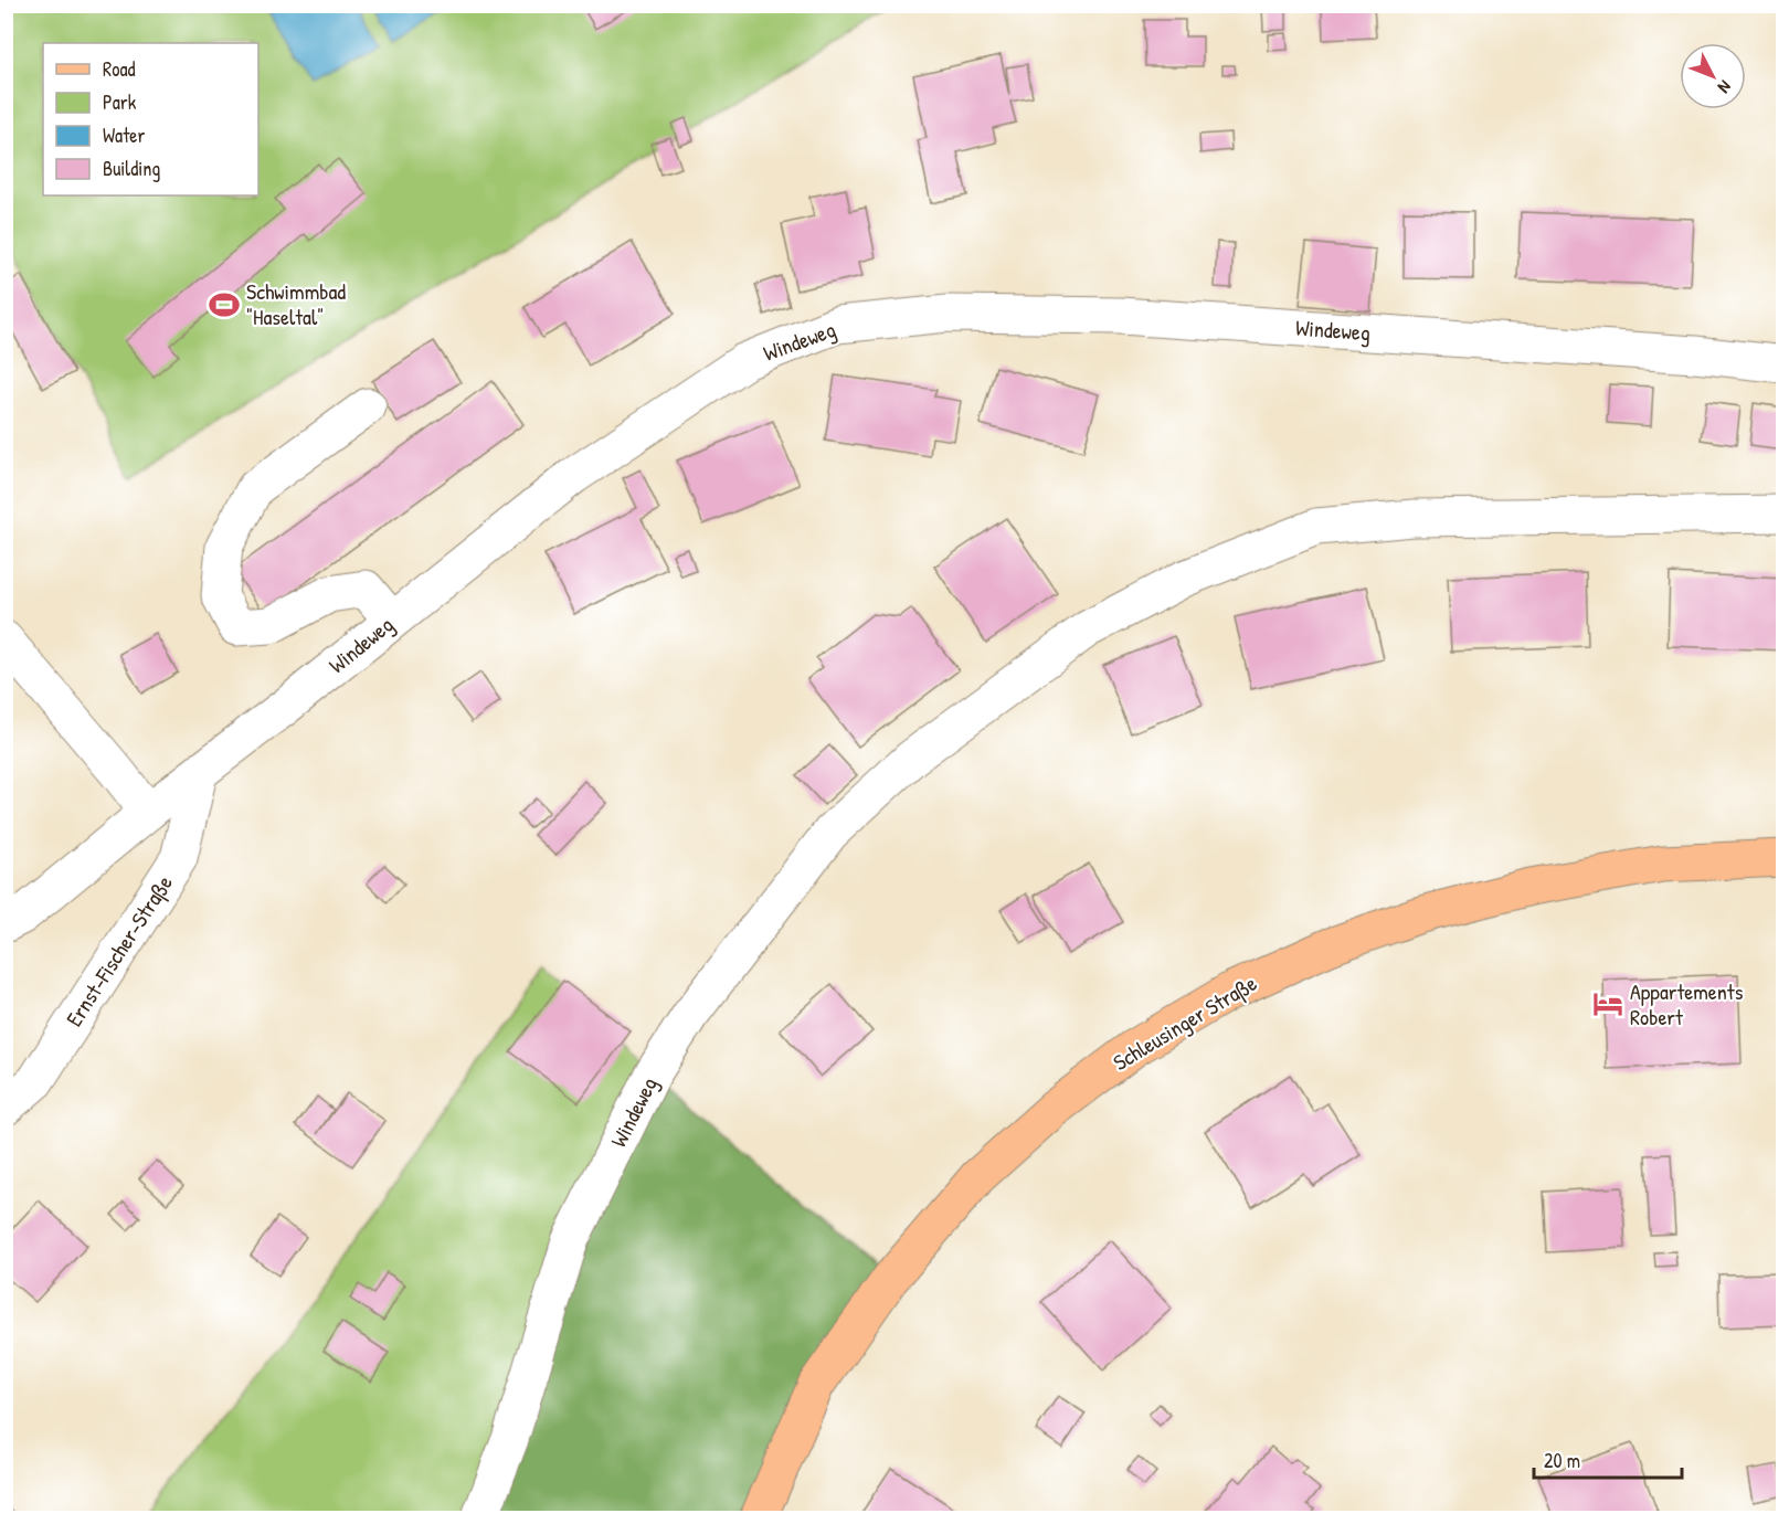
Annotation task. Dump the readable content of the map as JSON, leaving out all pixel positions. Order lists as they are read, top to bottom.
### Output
{
  "streets": {
    "main road": ["Schleusinger Straße"],
    "street": ["Windeweg", "Ernst-Fischer-Straße"]
  },
  "crossings": [
    ["Windeweg", "Ernst-Fischer-Straße"]
  ],
  "places": {
    "sports": ["Schwimmbad \"Haseltal\""],
    "hotel": ["Appartements Robert"]
  },
  "legend": [
    "Road",
    "Park",
    "Water",
    "Building"
  ],
  "scale_bar": "20 m",
  "north": "bottom right"
}
